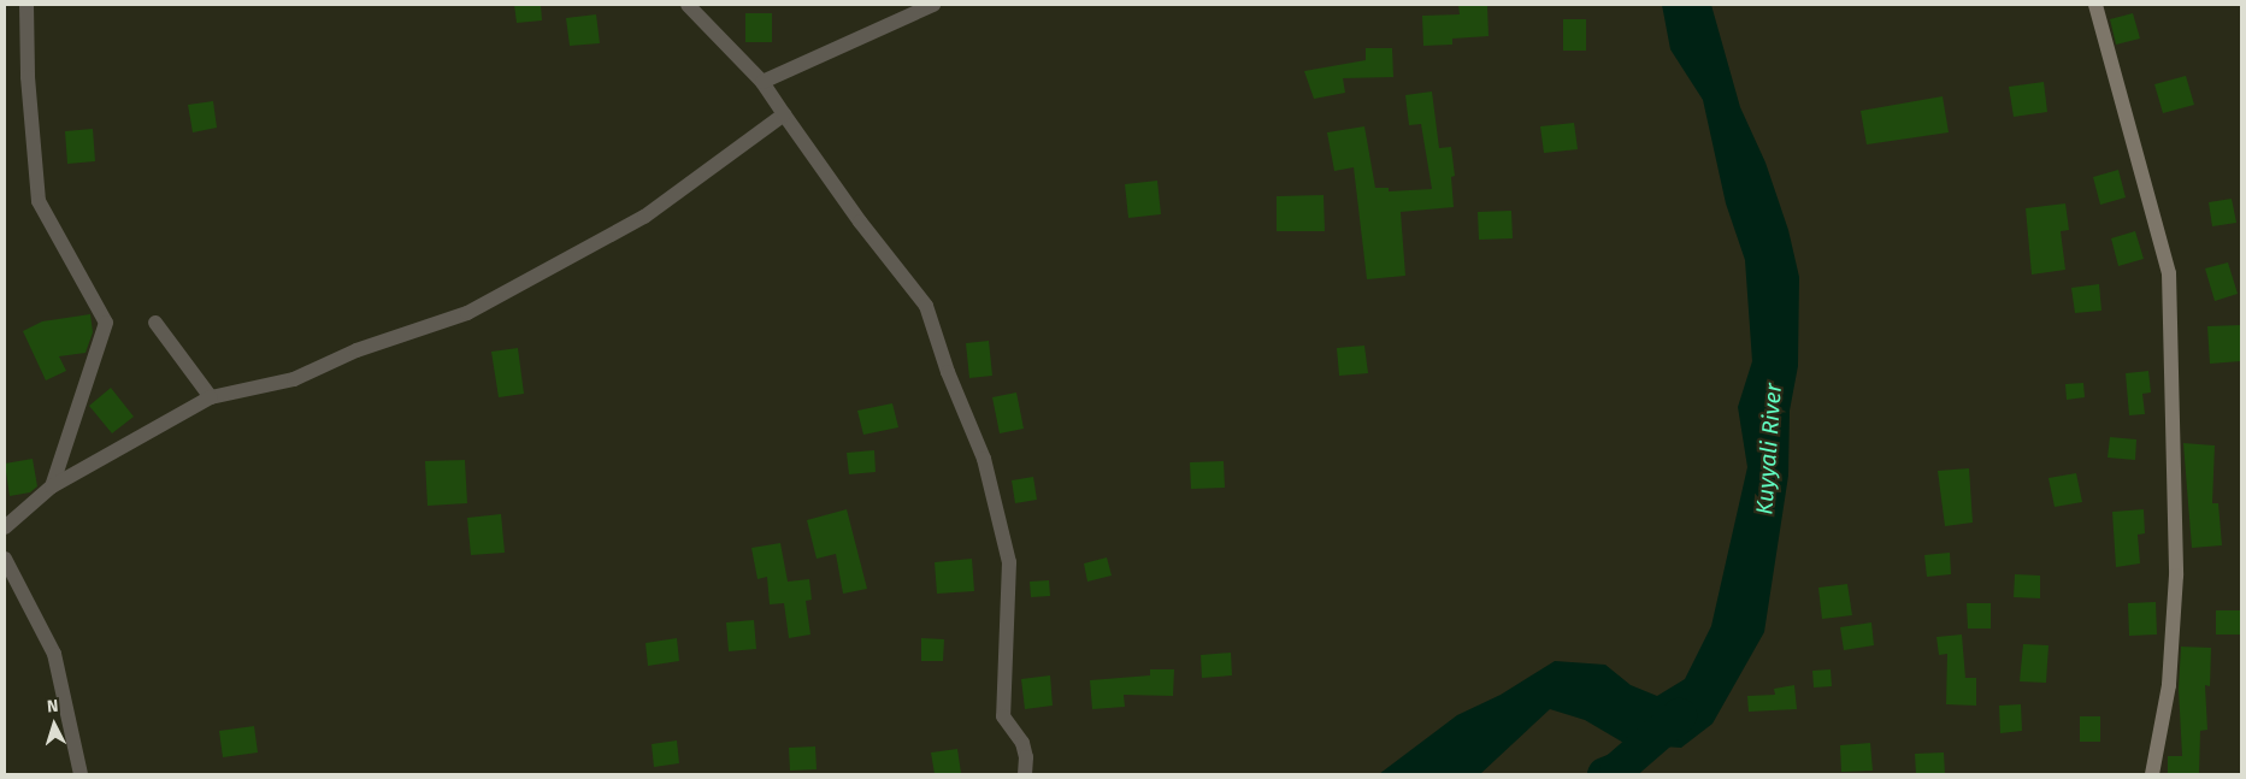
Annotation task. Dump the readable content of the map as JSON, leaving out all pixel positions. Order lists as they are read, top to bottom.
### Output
{
  "water": ["Kuyyali River"],
  "north": "top"
}
